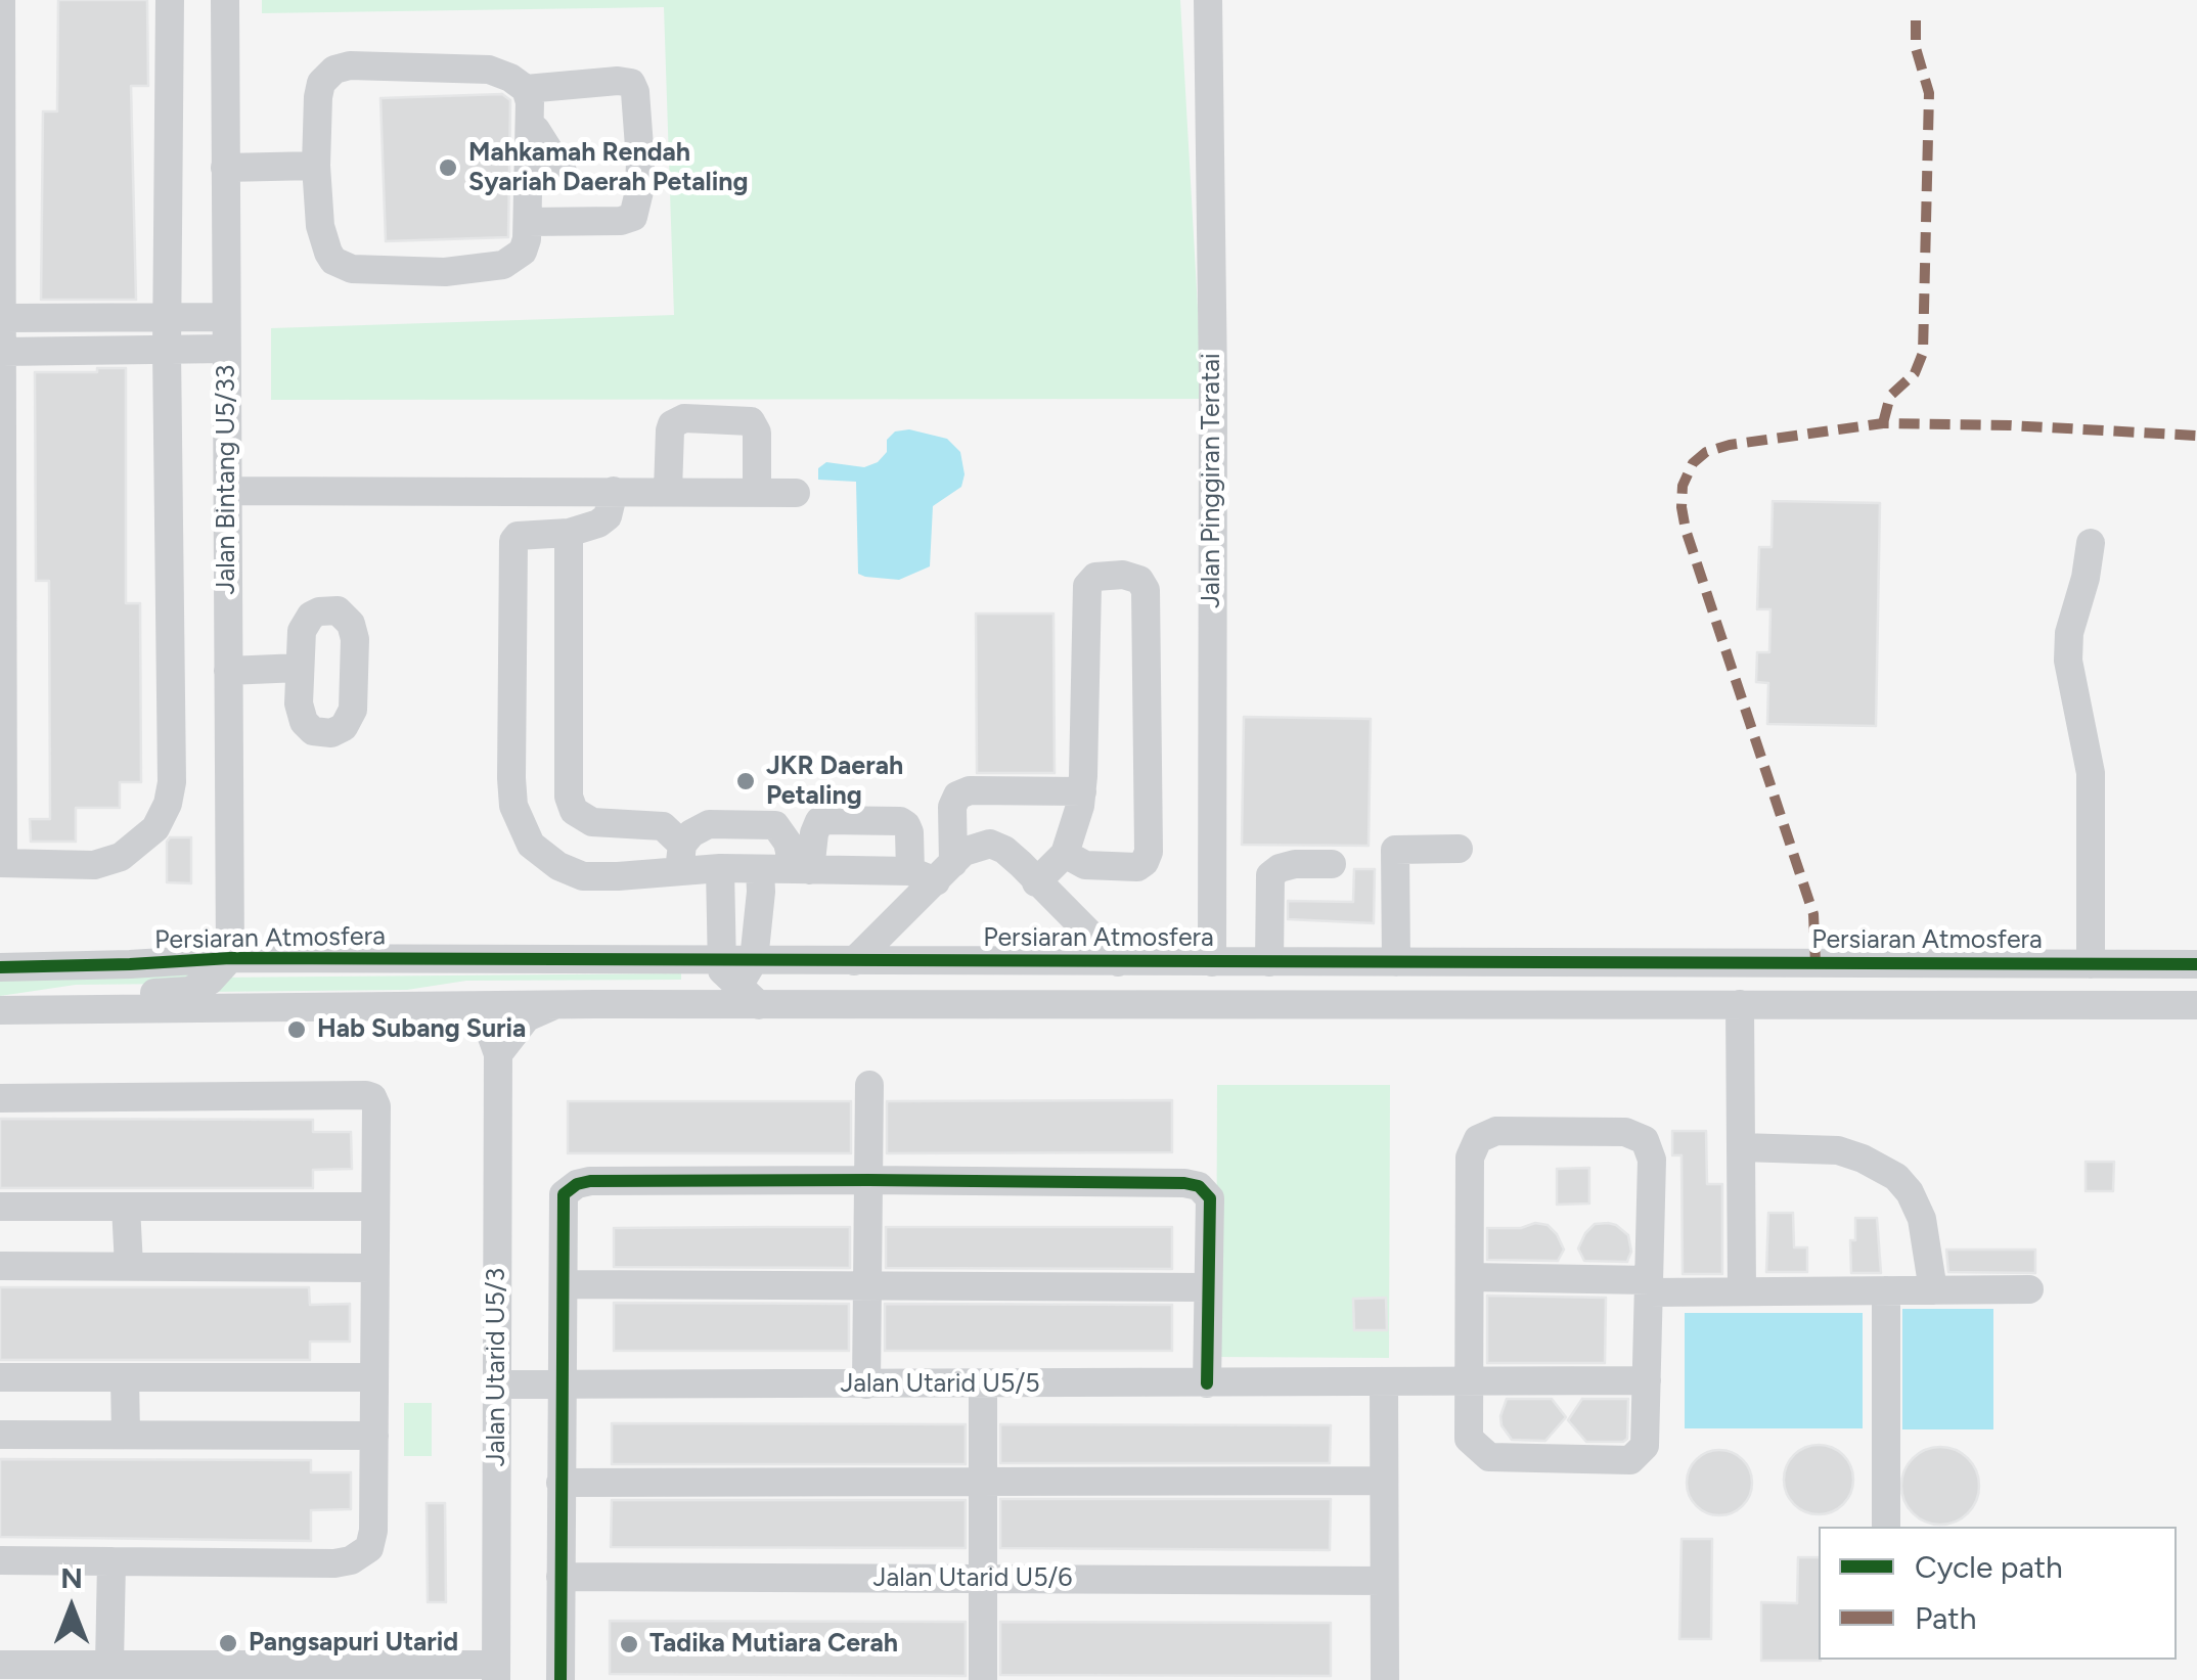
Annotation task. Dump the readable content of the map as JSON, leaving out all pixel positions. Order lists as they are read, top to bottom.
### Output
{
  "streets": {
    "street": [
      "Jalan Bintang U5/33",
      "Jalan Pinggiran Teratai",
      "Persiaran Atmosfera",
      "Jalan Utarid U5/3",
      "Jalan Utarid U5/5",
      "Jalan Utarid U5/6"
    ]
  },
  "crossings": [
    ["Jalan Bintang U5/33", "Persiaran Atmosfera"],
    ["Jalan Pinggiran Teratai", "Persiaran Atmosfera"],
    ["Jalan Utarid U5/3", "Jalan Utarid U5/5"]
  ],
  "places": [
    "Mahkamah Rendah Syariah Daerah Petaling",
    "JKR Daerah Petaling",
    "Hab Subang Suria",
    "Pangsapuri Utarid",
    "Tadika Mutiara Cerah"
  ],
  "legend": ["Cycle path", "Path"],
  "north": "top"
}
